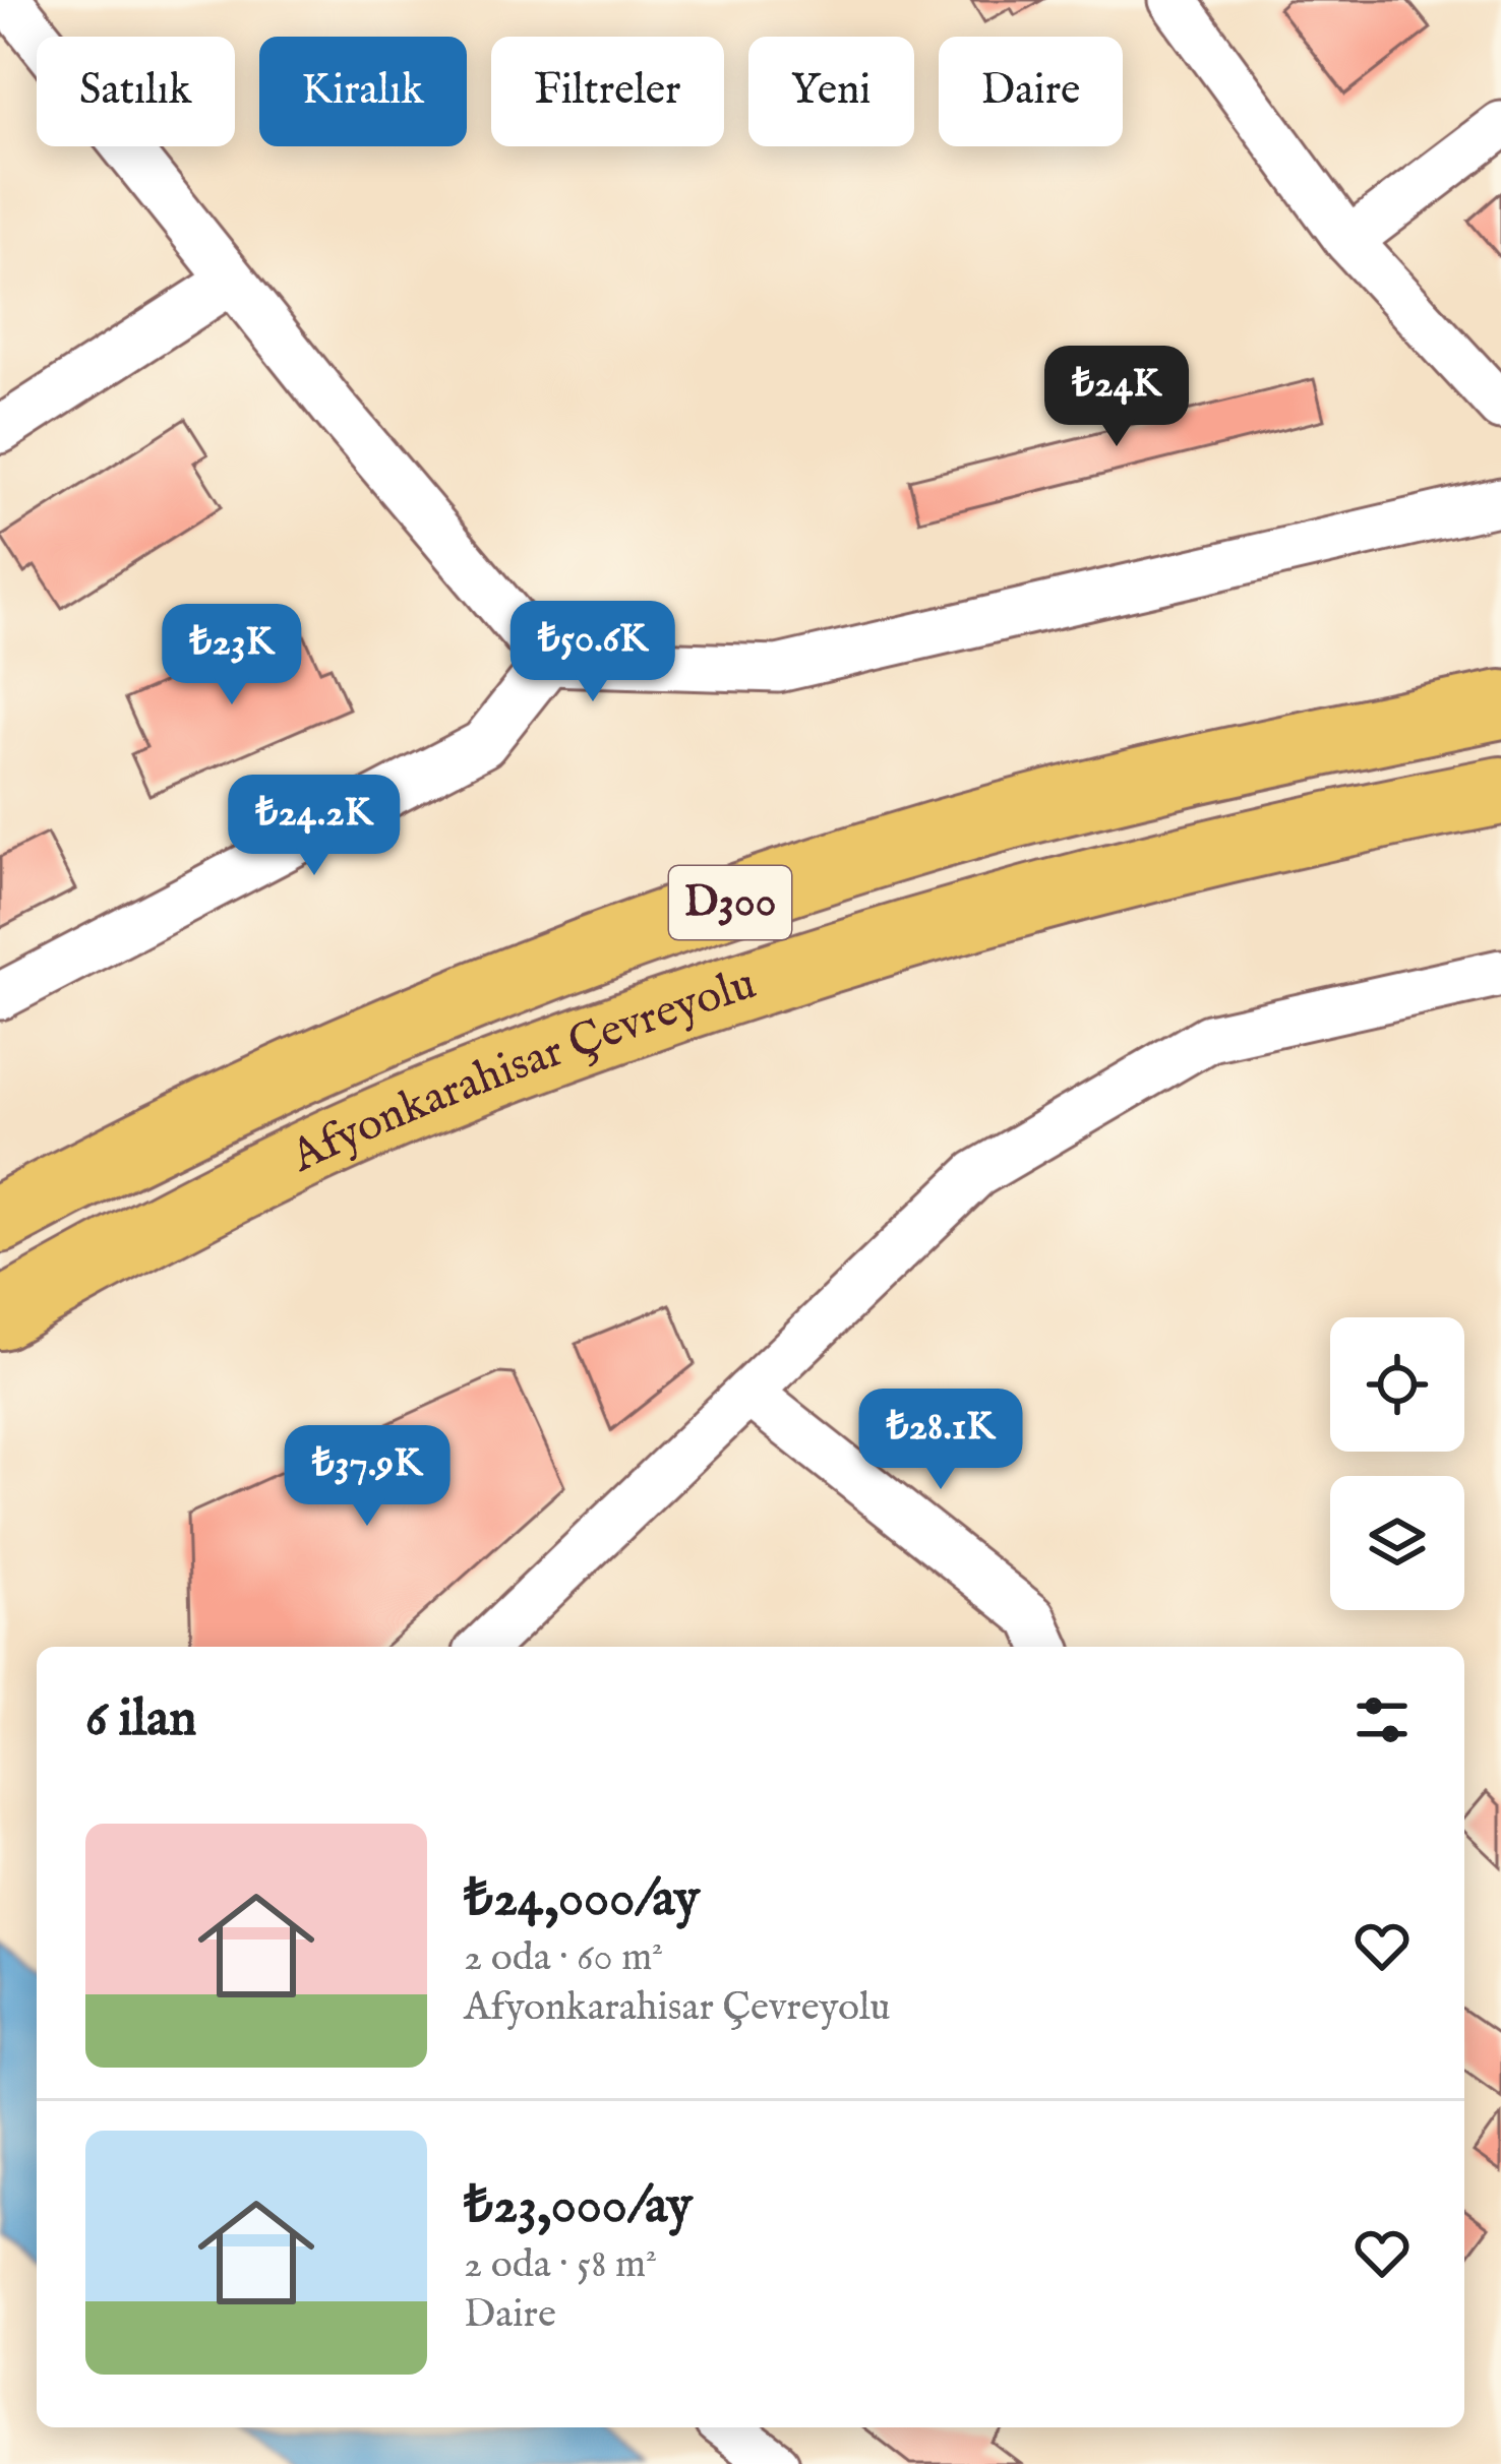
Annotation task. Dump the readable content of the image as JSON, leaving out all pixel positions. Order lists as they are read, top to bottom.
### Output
{
  "streets": {
    "highway": ["D300", "Afyonkarahisar Çevreyolu"]
  },
  "page": {
    "chip": [
      "Satılık",
      "Kiralık",
      "Filtreler",
      "Yeni",
      "Daire"
    ],
    "price": [
      "₺24K",
      "₺50.6K",
      "₺23K",
      "₺24.2K",
      "₺28.1K",
      "₺37.9K"
    ],
    "heading": "6 ilan",
    "list": [
      {
        "name": "₺24,000/ay",
        "note": "2 oda · 60 m² · Afyonkarahisar Çevreyolu"
      },
      {
        "name": "₺23,000/ay",
        "note": "2 oda · 58 m² · Daire"
      }
    ]
  }
}
